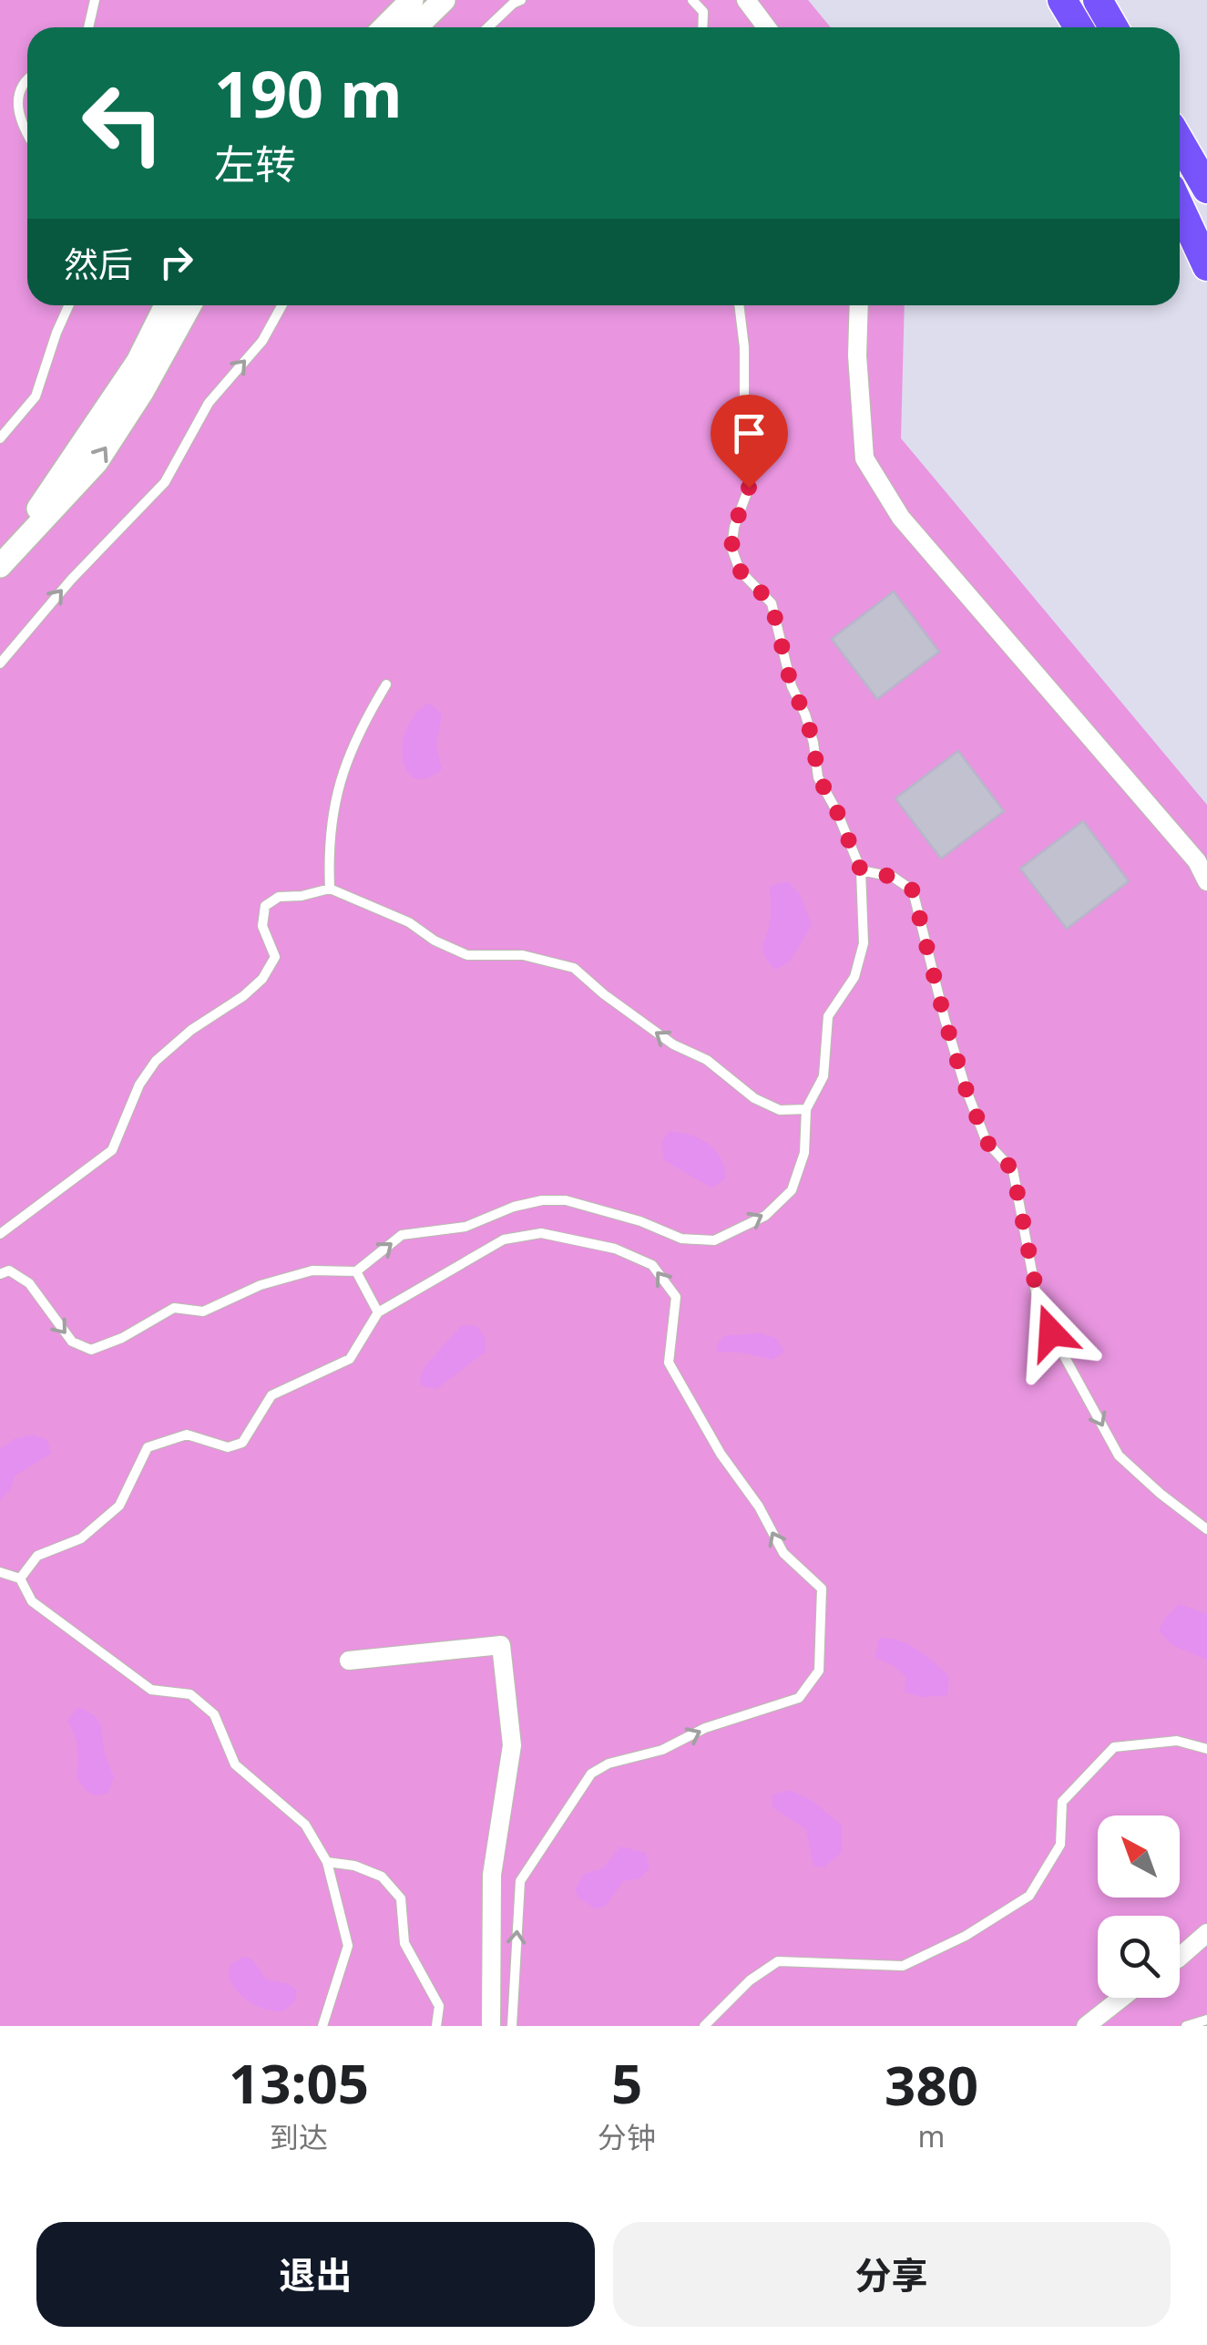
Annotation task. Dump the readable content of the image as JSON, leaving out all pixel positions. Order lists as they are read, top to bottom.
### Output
{
  "north": "top left",
  "page": {
    "turn": ["190 m", "左转"],
    "then": "然后",
    "eta": [
      "13:05",
      "到达",
      "5",
      "分钟",
      "380",
      "m"
    ],
    "buttons": ["退出", "分享"]
  }
}
